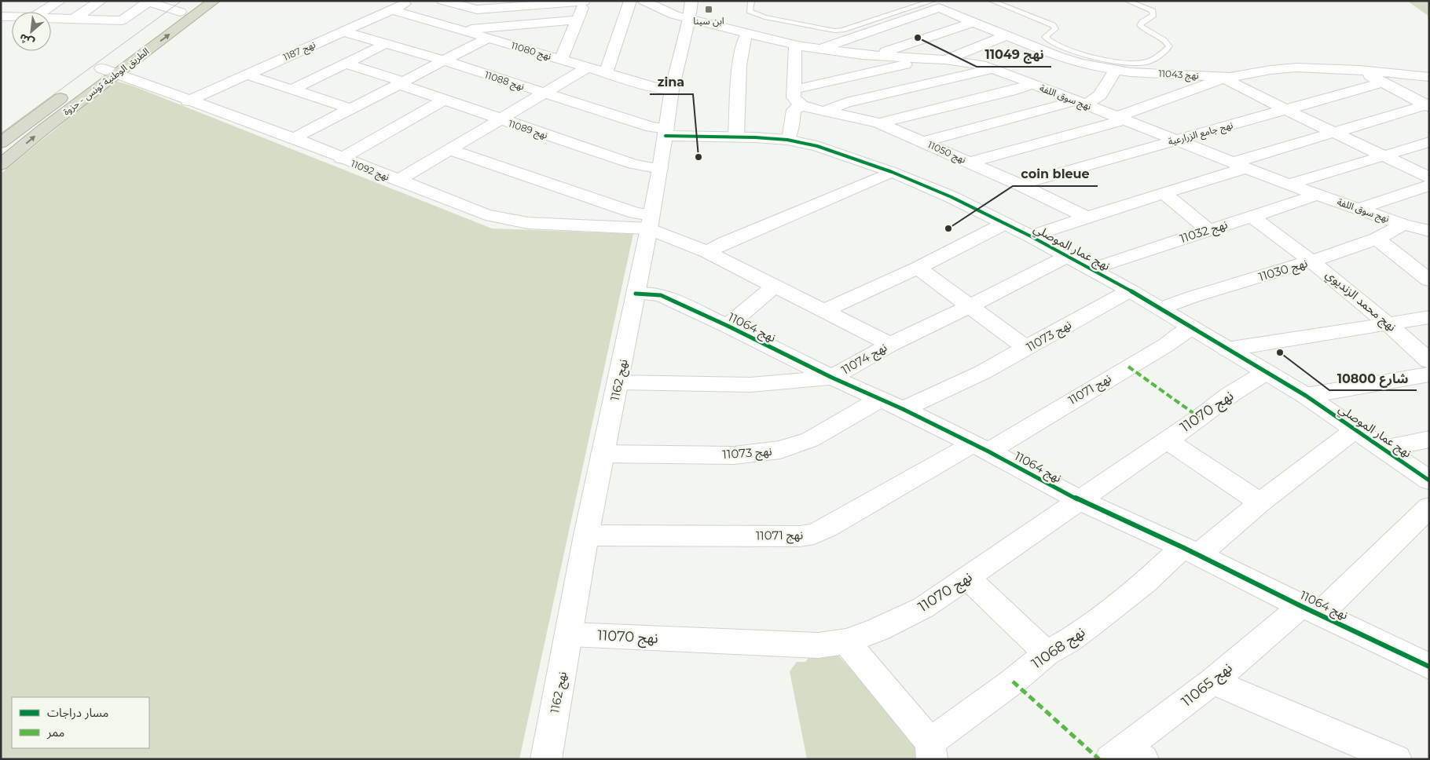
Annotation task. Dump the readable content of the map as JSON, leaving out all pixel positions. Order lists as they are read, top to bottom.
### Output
{
  "streets": {
    "highway": ["الطريق الوطنية تونس - حزوة"],
    "street": [
      "نهج 1187",
      "نهج 11080",
      "نهج 11043",
      "نهج 11088",
      "نهج سوق اللفة",
      "نهج 11089",
      "نهج جامع الزرارعية",
      "نهج 11050",
      "نهج 11092",
      "نهج 11032",
      "نهج عمار الموصلي",
      "نهج 11030",
      "نهج محمد الزنديوي",
      "نهج 11064",
      "نهج 11073",
      "نهج 11074",
      "نهج 1162",
      "نهج 11071",
      "نهج 11070",
      "نهج 11068",
      "نهج 11065"
    ]
  },
  "crossings": [
    ["نهج 1187", "نهج 11080"],
    ["نهج 1187", "نهج 11088"],
    ["نهج 1187", "نهج 11092"],
    ["نهج 11080", "نهج 1162"],
    ["نهج 11088", "نهج عمار الموصلي"],
    ["نهج 11088", "نهج 1162"],
    ["الطريق الوطنية تونس - حزوة", "نهج 11092"],
    ["نهج سوق اللفة", "نهج جامع الزرارعية"],
    ["نهج سوق اللفة", "نهج 11032"],
    ["نهج سوق اللفة", "نهج 11030"],
    ["نهج سوق اللفة", "نهج 1162"],
    ["نهج 11089", "نهج 1162"],
    ["نهج جامع الزرارعية", "نهج 11050"],
    ["نهج 11092", "نهج 1162"],
    ["نهج 11032", "نهج عمار الموصلي"],
    ["نهج 11032", "نهج محمد الزنديوي"],
    ["نهج عمار الموصلي", "نهج 11030"],
    ["نهج عمار الموصلي", "نهج 11073"],
    ["نهج عمار الموصلي", "نهج 11074"],
    ["نهج عمار الموصلي", "نهج 1162"],
    ["نهج عمار الموصلي", "نهج 11071"],
    ["نهج عمار الموصلي", "نهج 11070"],
    ["نهج عمار الموصلي", "نهج 11068"],
    ["نهج 11030", "نهج محمد الزنديوي"],
    ["نهج 11064", "نهج 11073"],
    ["نهج 11064", "نهج 11074"],
    ["نهج 11064", "نهج 1162"],
    ["نهج 11064", "نهج 11071"],
    ["نهج 11064", "نهج 11070"],
    ["نهج 11064", "نهج 11068"],
    ["نهج 11064", "نهج 11065"],
    ["نهج 11073", "نهج 1162"],
    ["نهج 11074", "نهج 1162"],
    ["نهج 1162", "نهج 11071"],
    ["نهج 1162", "نهج 11070"],
    ["نهج 11070", "نهج 11068"]
  ],
  "places": {
    "transit": ["ابن سينا"],
    "other": [
      "نهج 11049",
      "zina",
      "coin bleue",
      "10800 شارع"
    ]
  },
  "legend": ["مسار دراجات", "ممر"],
  "north": "bottom left"
}
